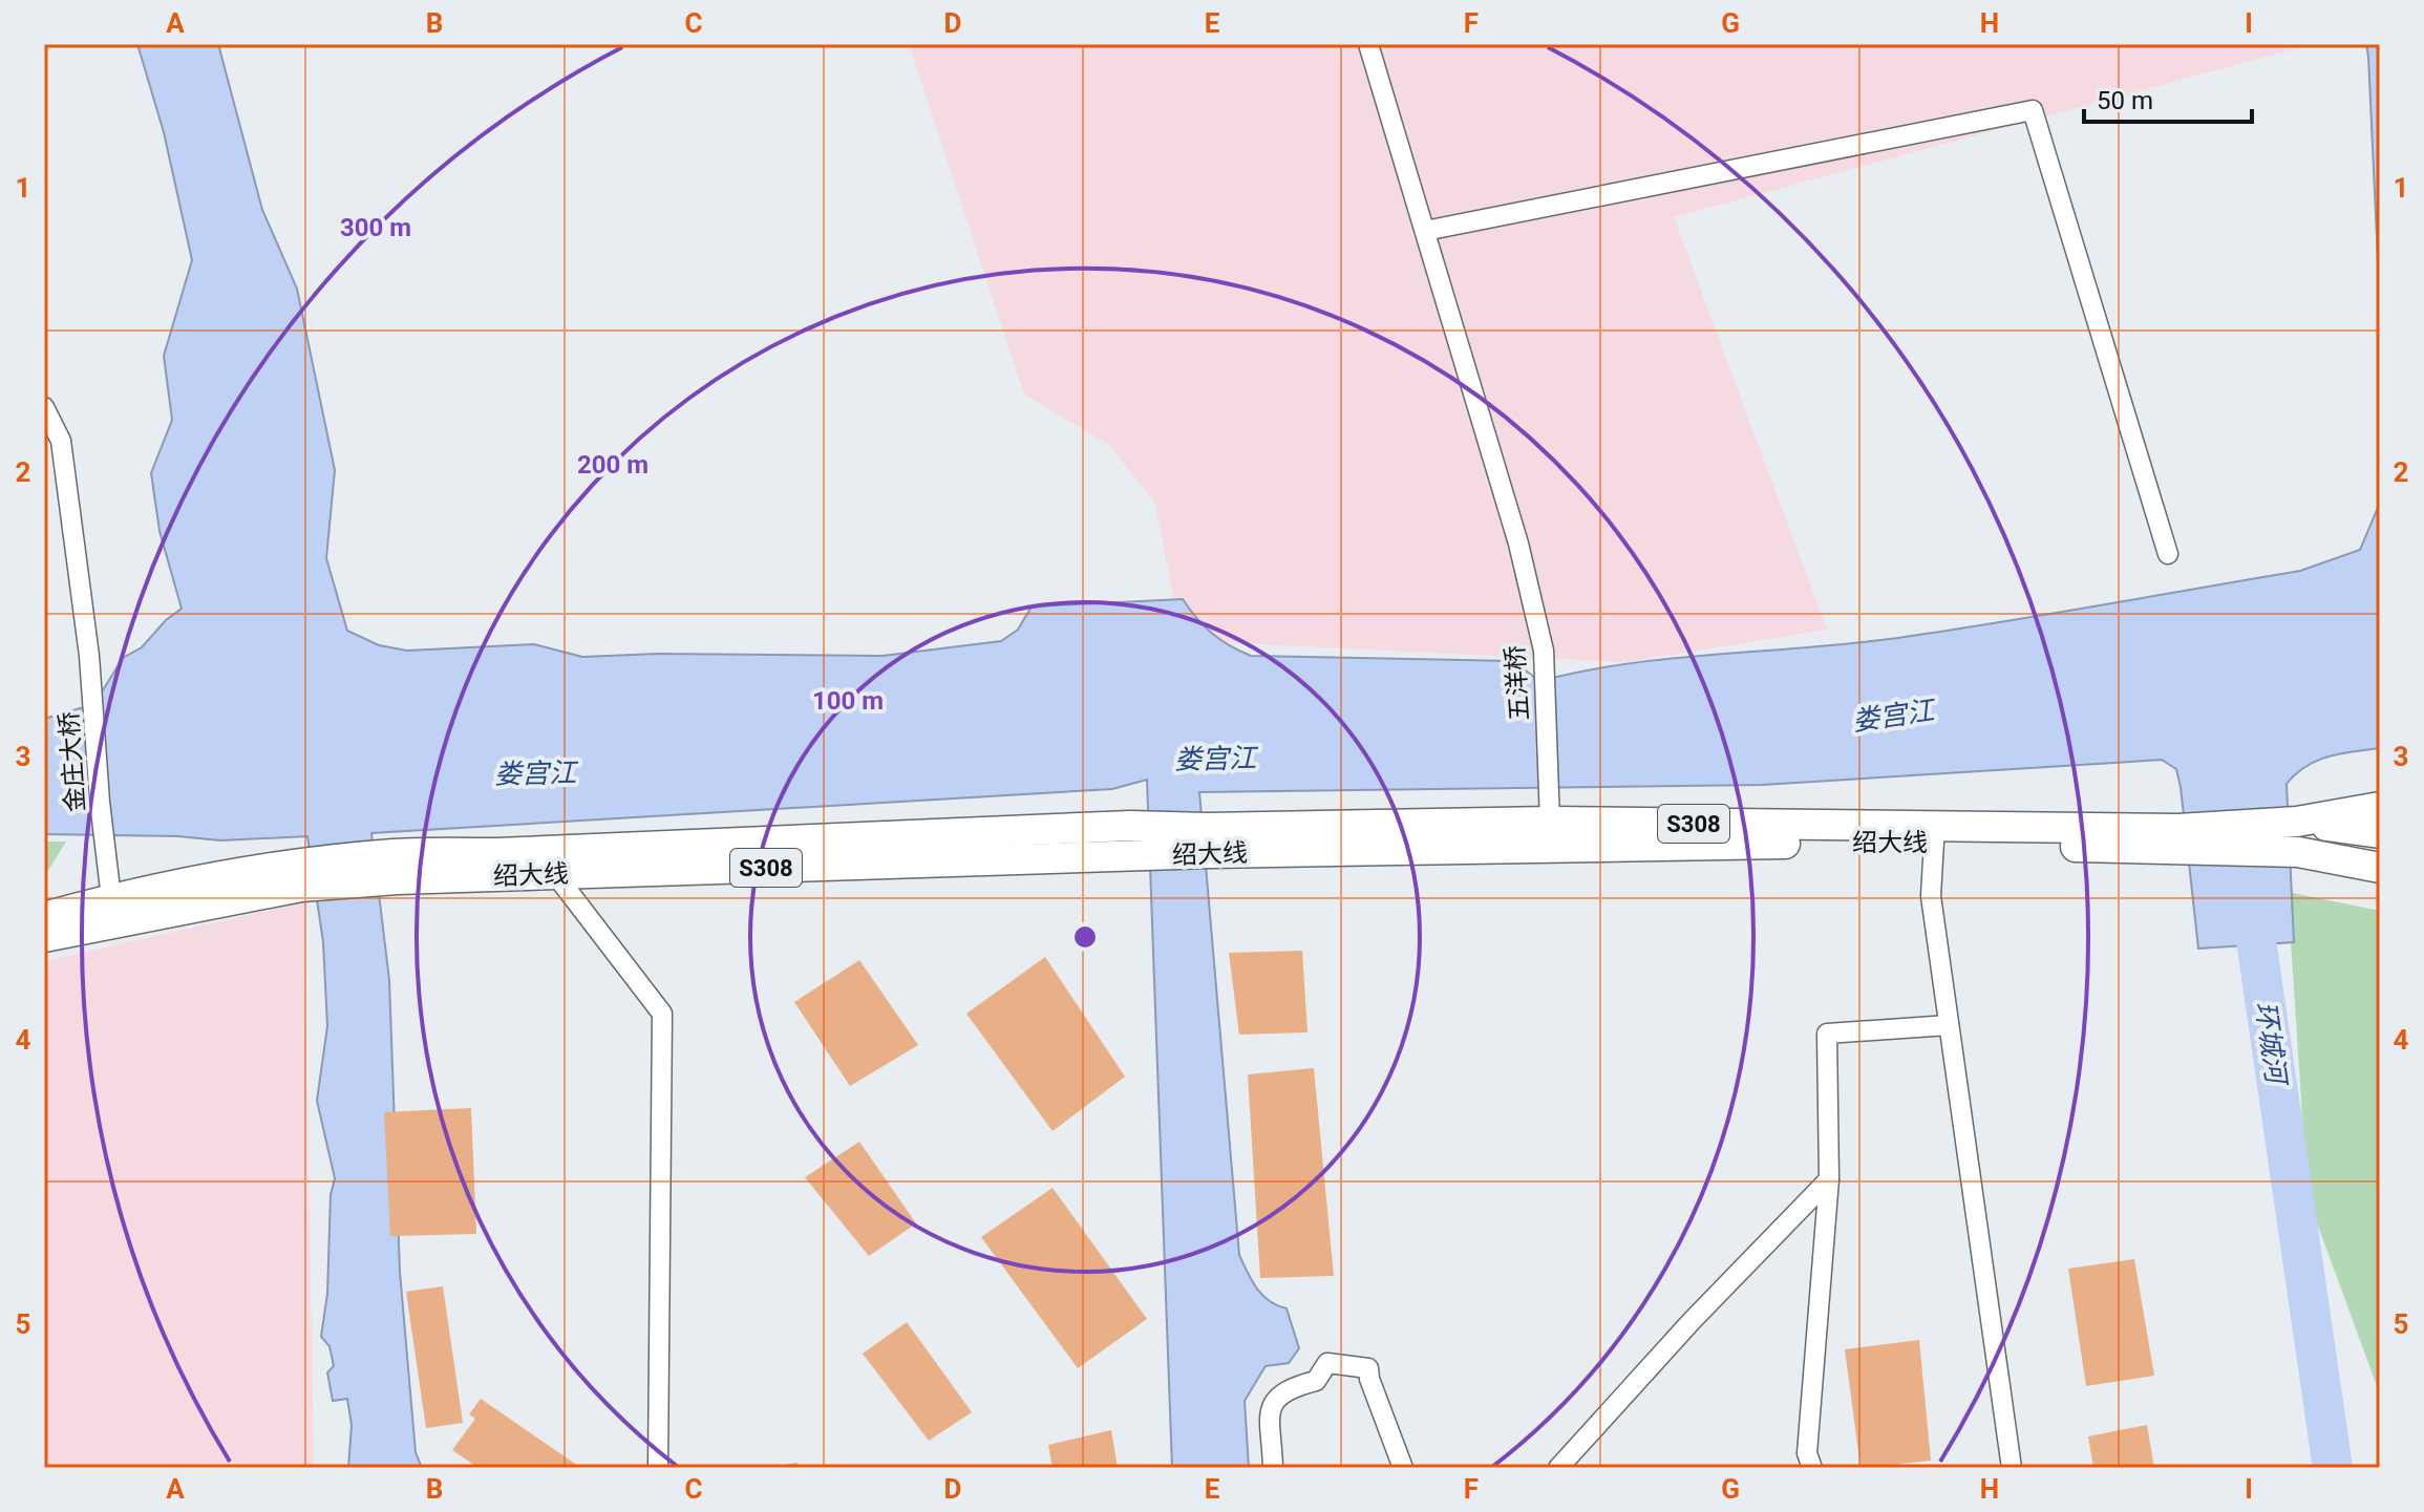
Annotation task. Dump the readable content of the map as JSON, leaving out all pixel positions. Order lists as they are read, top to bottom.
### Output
{
  "streets": {
    "main road": ["S308", "绍大线"],
    "street": ["五洋桥", "金庄大桥"]
  },
  "crossings": [
    ["五洋桥", "绍大线"],
    ["金庄大桥", "绍大线"],
    ["S308", "绍大线"]
  ],
  "water": ["娄宫江", "环城河"],
  "scale_bar": "50 m",
  "grid": {
    "columns": [
      "A",
      "B",
      "C",
      "D",
      "E",
      "F",
      "G",
      "H",
      "I"
    ],
    "rows": [
      "1",
      "2",
      "3",
      "4",
      "5"
    ]
  },
  "rings": ["300 m", "200 m", "100 m"]
}
